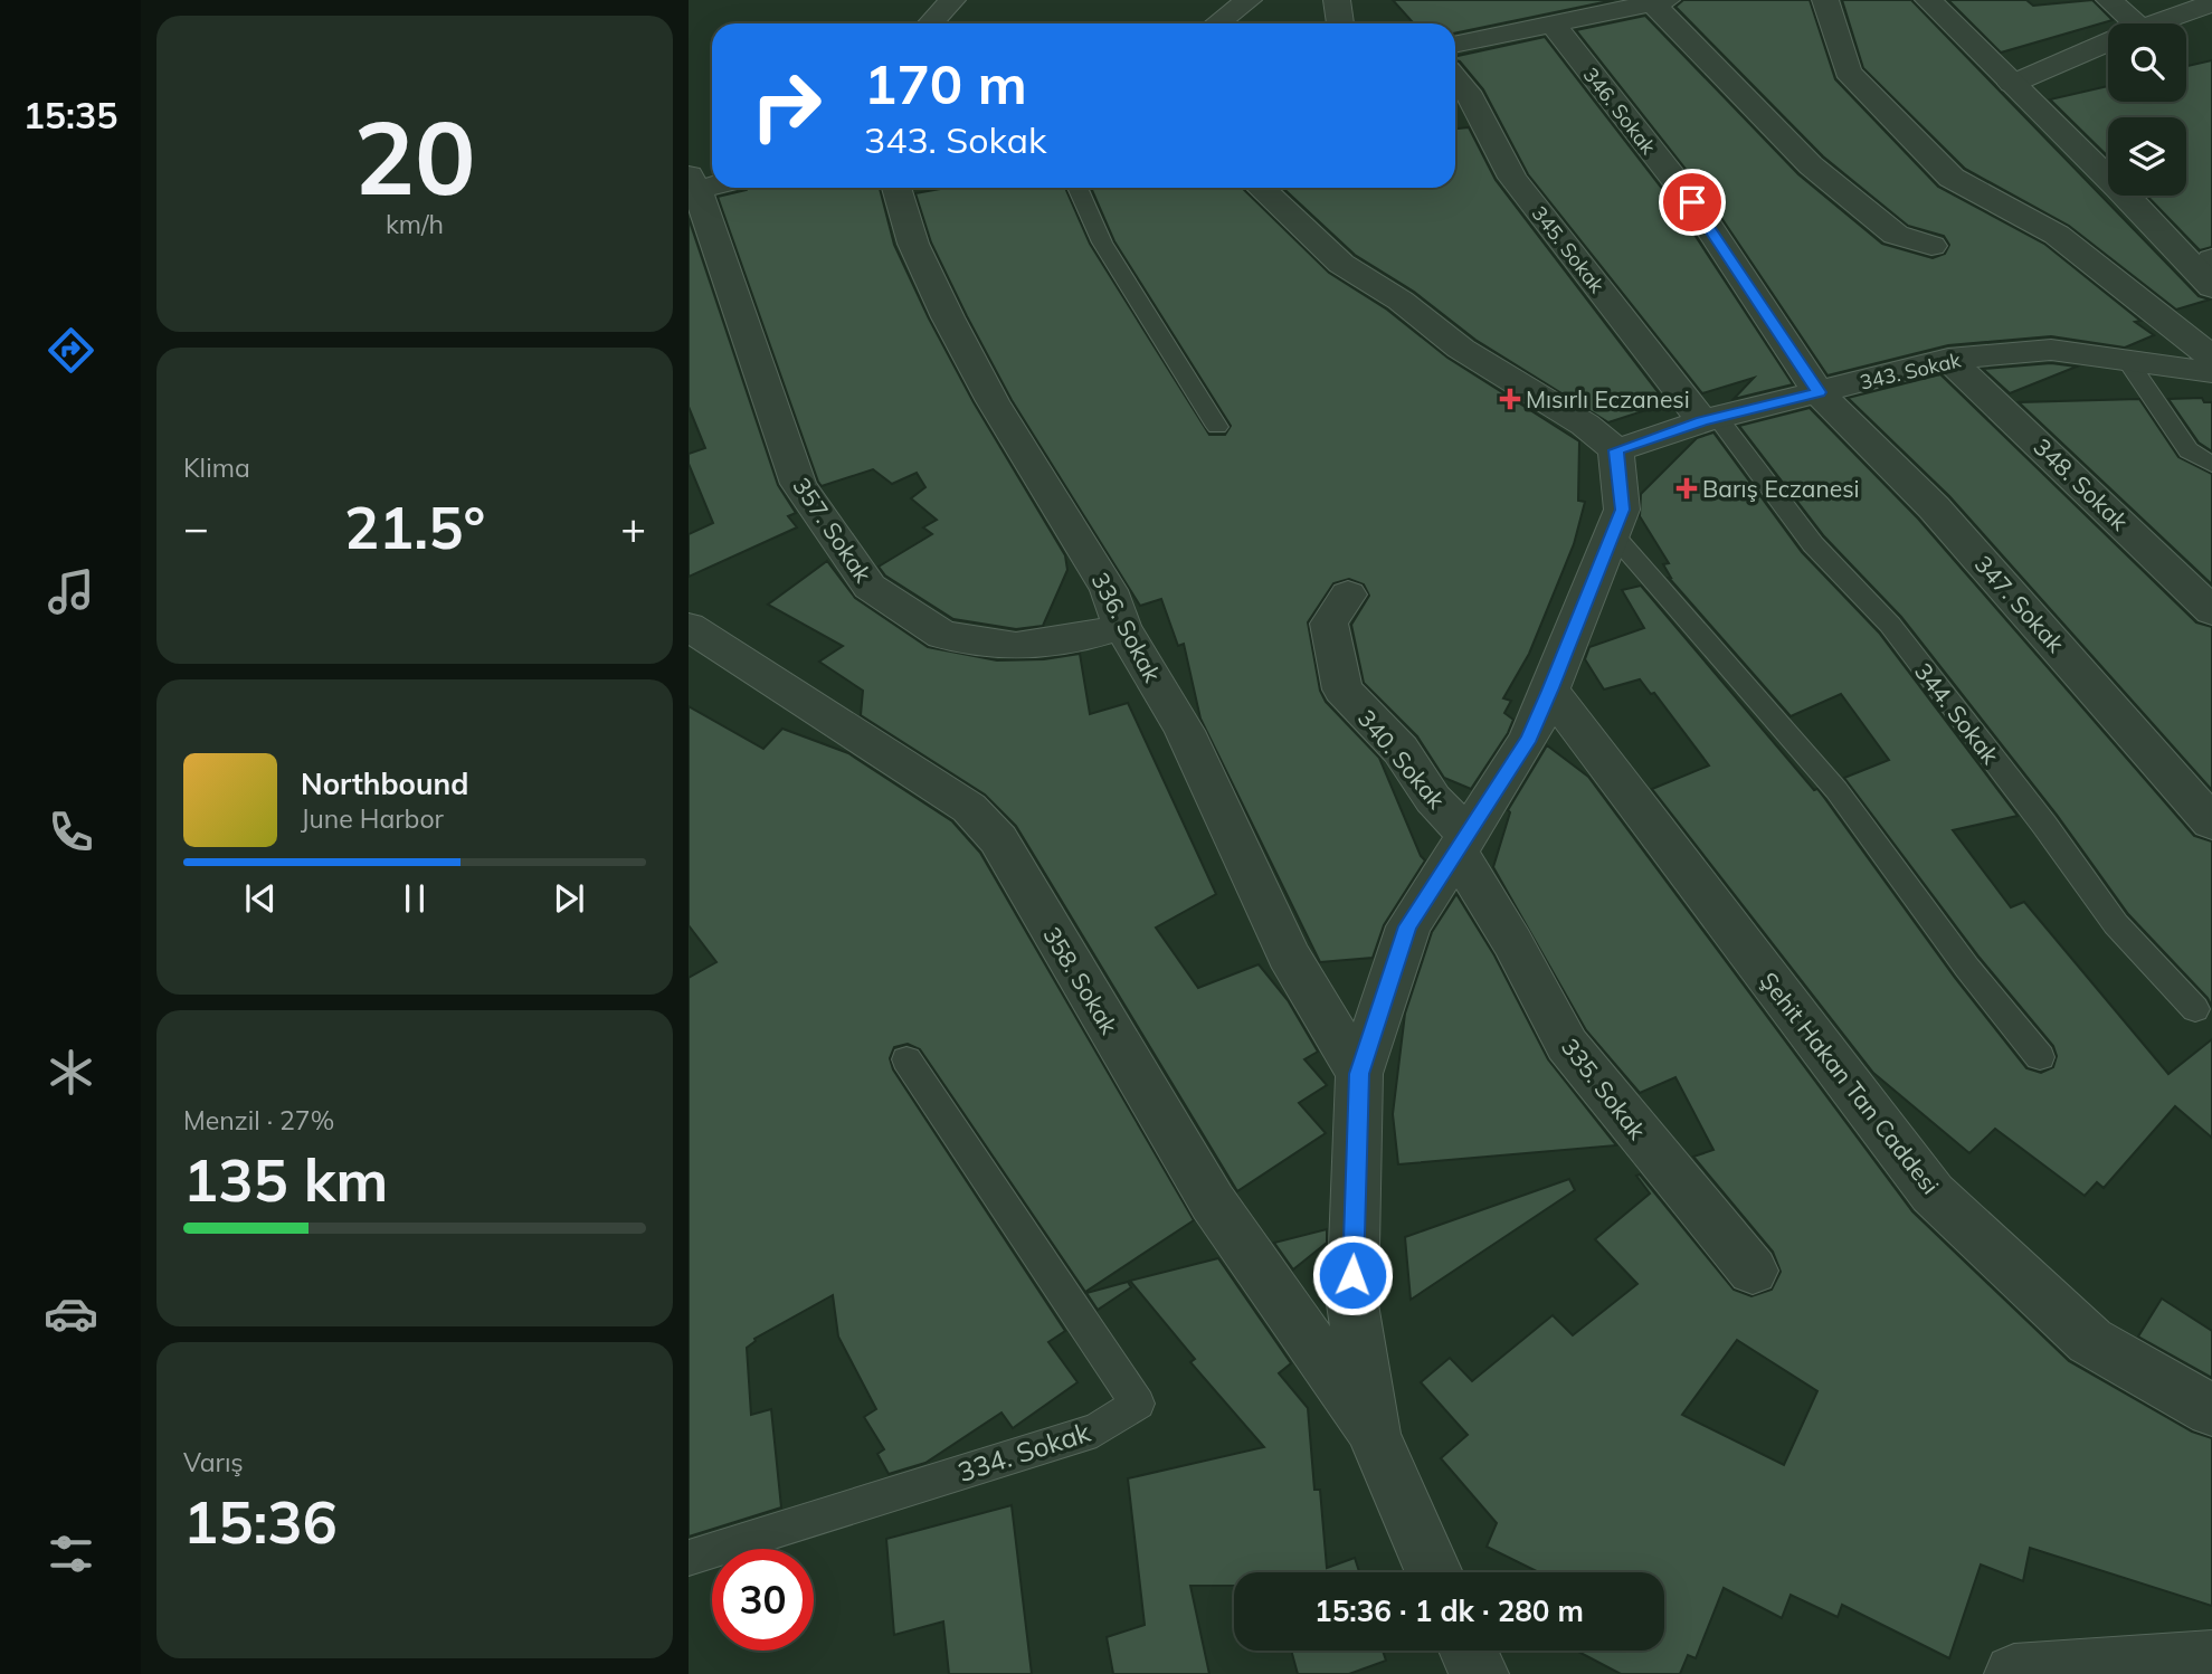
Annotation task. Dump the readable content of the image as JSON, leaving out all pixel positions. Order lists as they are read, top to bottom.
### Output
{
  "streets": {
    "street": [
      "346. Sokak",
      "345. Sokak",
      "343. Sokak",
      "348. Sokak",
      "357. Sokak",
      "347. Sokak",
      "336. Sokak",
      "340. Sokak",
      "358. Sokak",
      "Şehit Hakan Tan Caddesi",
      "335. Sokak"
    ],
    "lane": ["344. Sokak", "334. Sokak"]
  },
  "crossings": [
    ["346. Sokak", "343. Sokak"],
    ["346. Sokak", "347. Sokak"],
    ["345. Sokak", "343. Sokak"],
    ["345. Sokak", "344. Sokak"],
    ["343. Sokak", "348. Sokak"],
    ["343. Sokak", "347. Sokak"],
    ["343. Sokak", "344. Sokak"],
    ["357. Sokak", "336. Sokak"],
    ["340. Sokak", "335. Sokak"]
  ],
  "places": {
    "health": ["Mısırlı Eczanesi", "Barış Eczanesi"]
  },
  "page": {
    "tabs": "15:35",
    "tile": [
      ["20", "km/h"],
      "Klima",
      ["Menzil · 27%", "135 km"],
      ["Varış", "15:36"]
    ],
    "turn": ["170 m", "343. Sokak"],
    "heat": ["−", "21.5°", "+"],
    "song": ["Northbound", "June Harbor"],
    "limit": "30",
    "trip": "15:36 · 1 dk · 280 m"
  }
}
